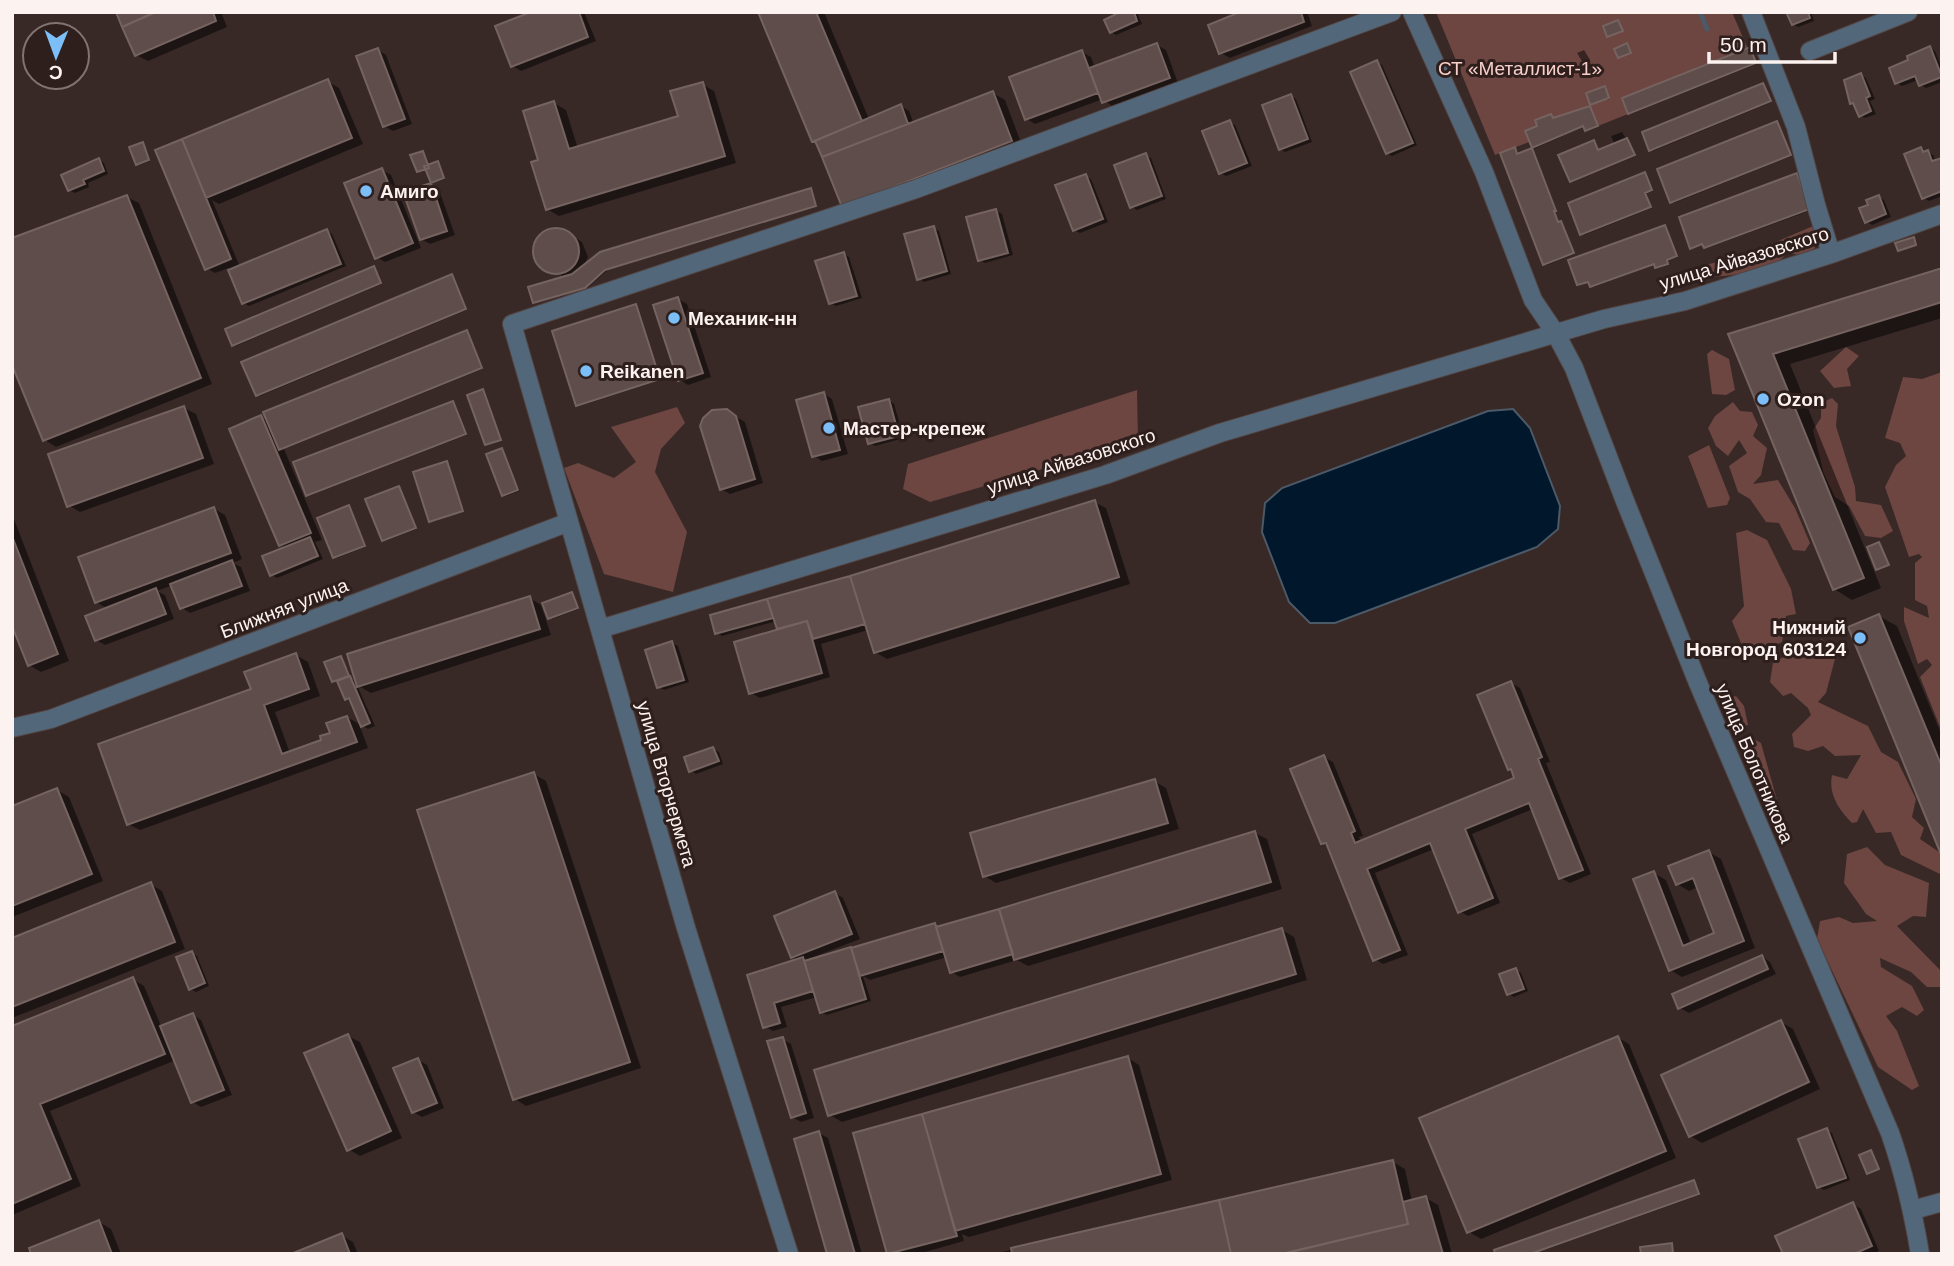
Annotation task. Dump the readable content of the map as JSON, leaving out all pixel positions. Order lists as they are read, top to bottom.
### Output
{
  "streets": {
    "street": [
      "улица Айвазовского",
      "Ближняя улица",
      "улица Болотникова",
      "улица Вторчермета"
    ]
  },
  "crossings": [
    ["улица Айвазовского", "улица Болотникова"],
    ["улица Айвазовского", "улица Вторчермета"],
    ["Ближняя улица", "улица Вторчермета"]
  ],
  "parks": ["СТ «Металлист-1»"],
  "places": [
    "Амиго",
    "Механик-нн",
    "Reikanen",
    "Ozon",
    "Мастер-крепеж",
    "Нижний Новгород 603124"
  ],
  "scale_bar": "50 m",
  "north": "bottom"
}
